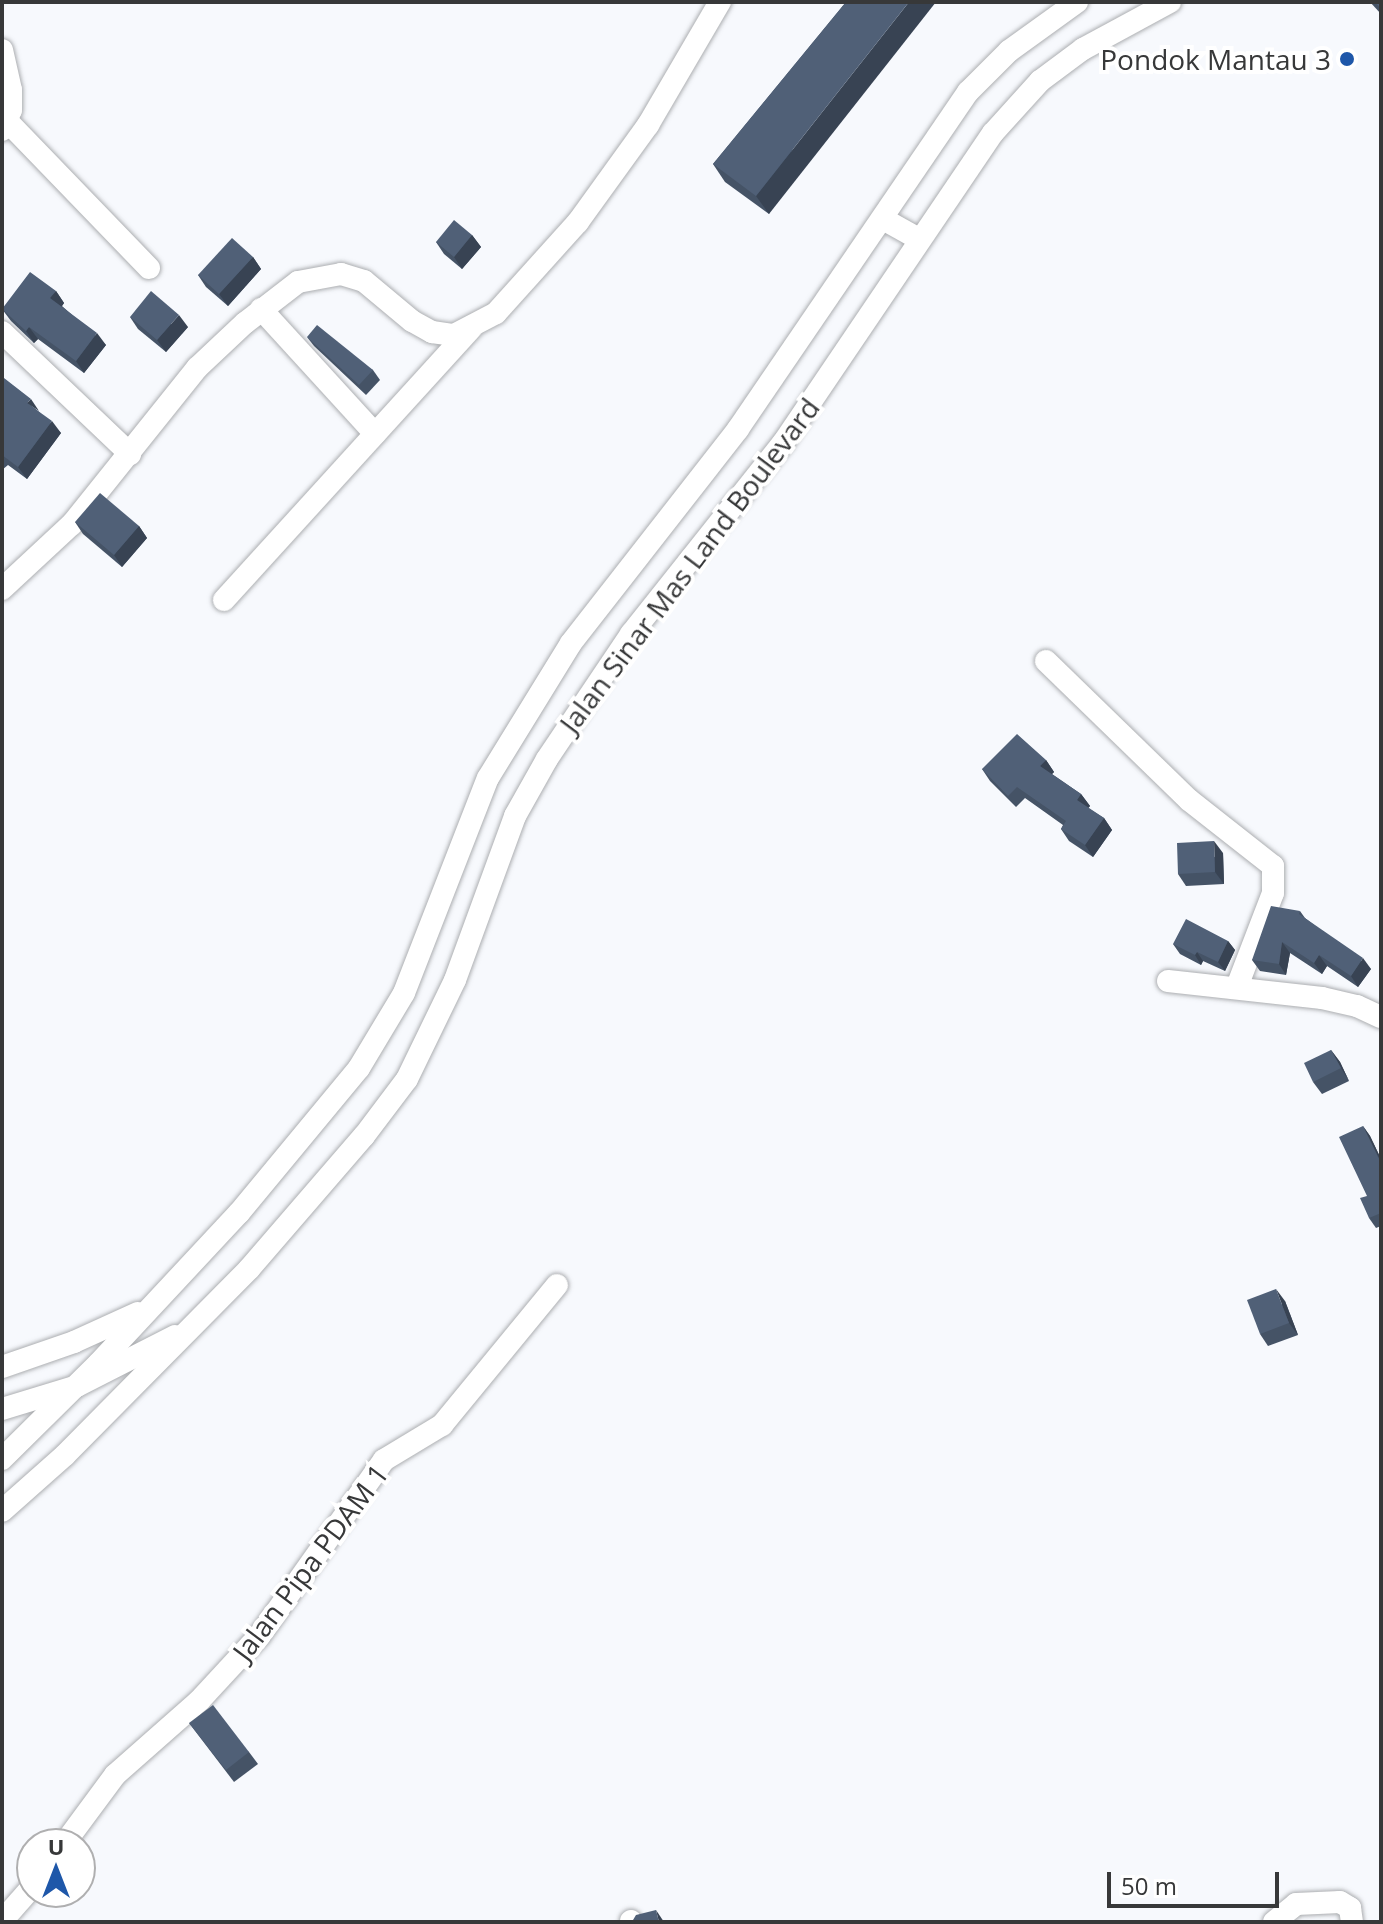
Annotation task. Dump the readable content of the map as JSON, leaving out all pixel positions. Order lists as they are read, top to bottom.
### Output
{
  "streets": {
    "street": ["Jalan Sinar Mas Land Boulevard", "Jalan Pipa PDAM 1"]
  },
  "places": ["Pondok Mantau 3"],
  "scale_bar": "50 m",
  "north": "top"
}
